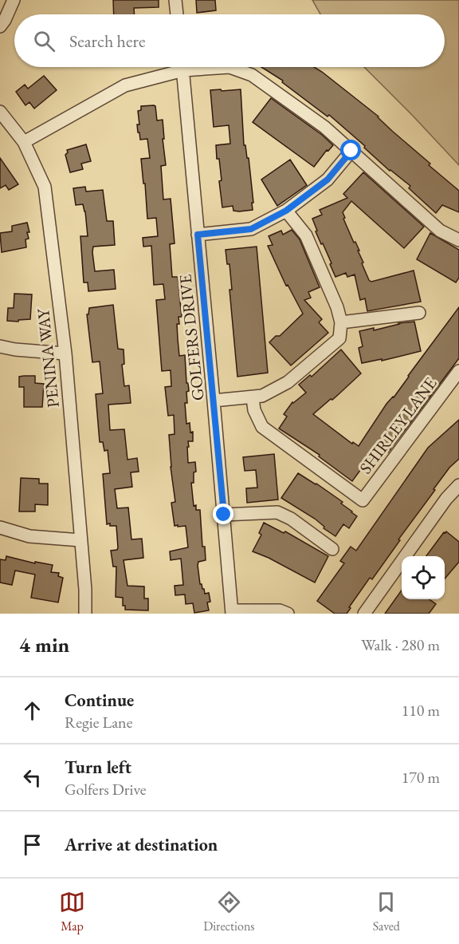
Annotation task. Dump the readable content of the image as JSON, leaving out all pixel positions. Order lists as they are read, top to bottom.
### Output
{
  "streets": {
    "street": ["GOLFERS DRIVE", "PENINA WAY", "SHIRLEY LANE"]
  },
  "page": {
    "search": "Search here",
    "heading": ["4 min", "Walk · 280 m"],
    "list": [
      ["Continue", "Regie Lane", "110 m"],
      ["Turn left", "Golfers Drive", "170 m"],
      "Arrive at destination"
    ],
    "nav": ["Map", "Directions", "Saved"]
  }
}
